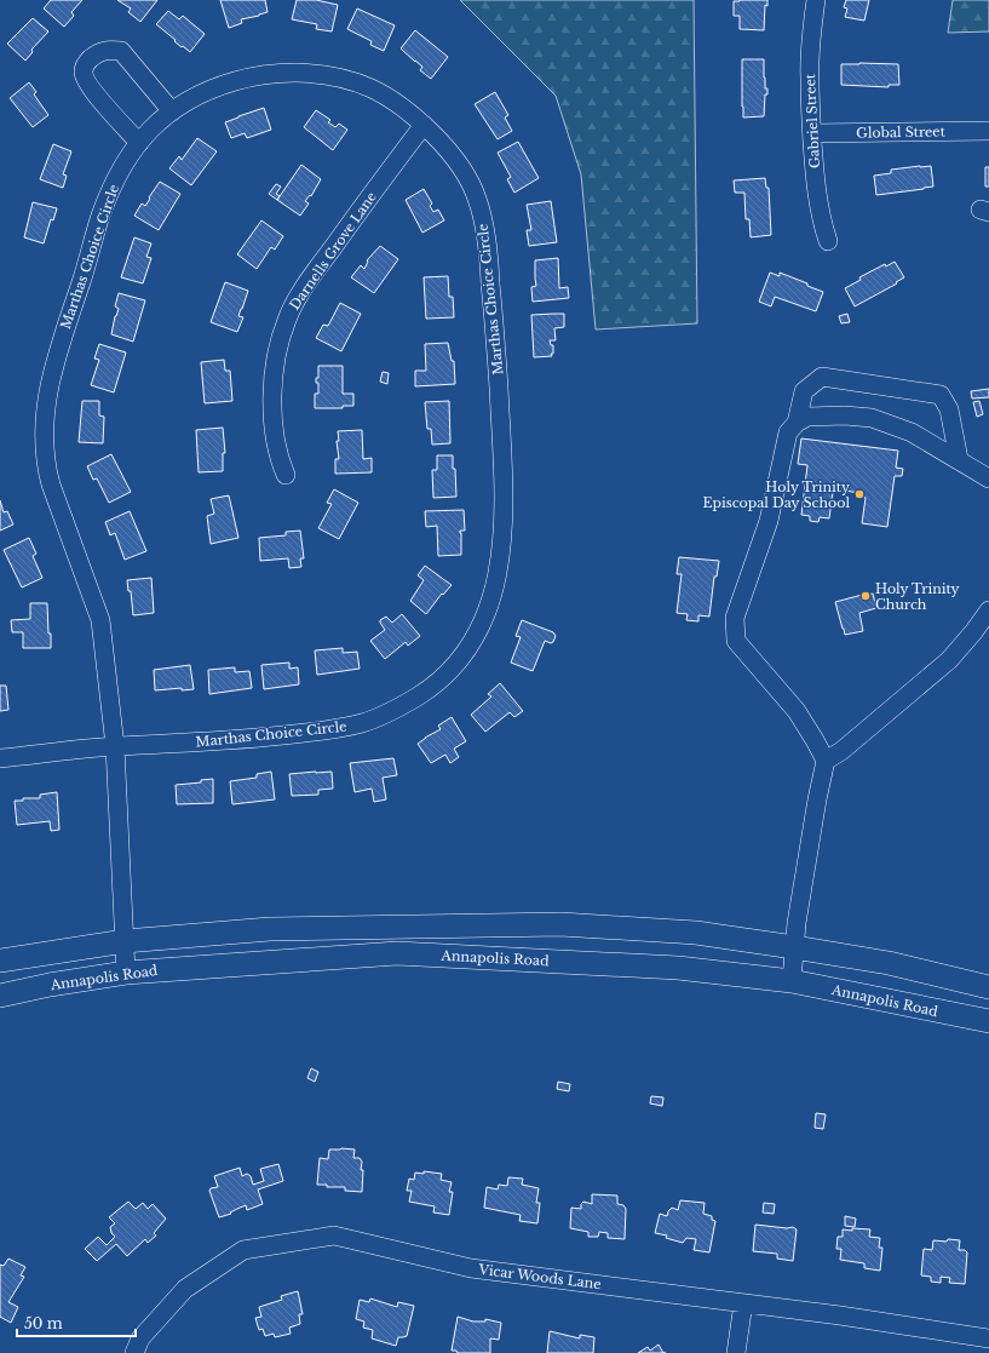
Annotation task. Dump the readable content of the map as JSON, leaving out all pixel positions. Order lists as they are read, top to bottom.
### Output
{
  "streets": {
    "main road": ["Annapolis Road"],
    "street": [
      "Gabriel Street",
      "Global Street",
      "Darnells Grove Lane",
      "Marthas Choice Circle",
      "Vicar Woods Lane"
    ]
  },
  "crossings": [
    ["Gabriel Street", "Global Street"],
    ["Darnells Grove Lane", "Marthas Choice Circle"],
    ["Marthas Choice Circle", "Annapolis Road"]
  ],
  "places": ["Holy Trinity Episcopal Day School", "Holy Trinity Church"],
  "scale_bar": "50 m"
}
